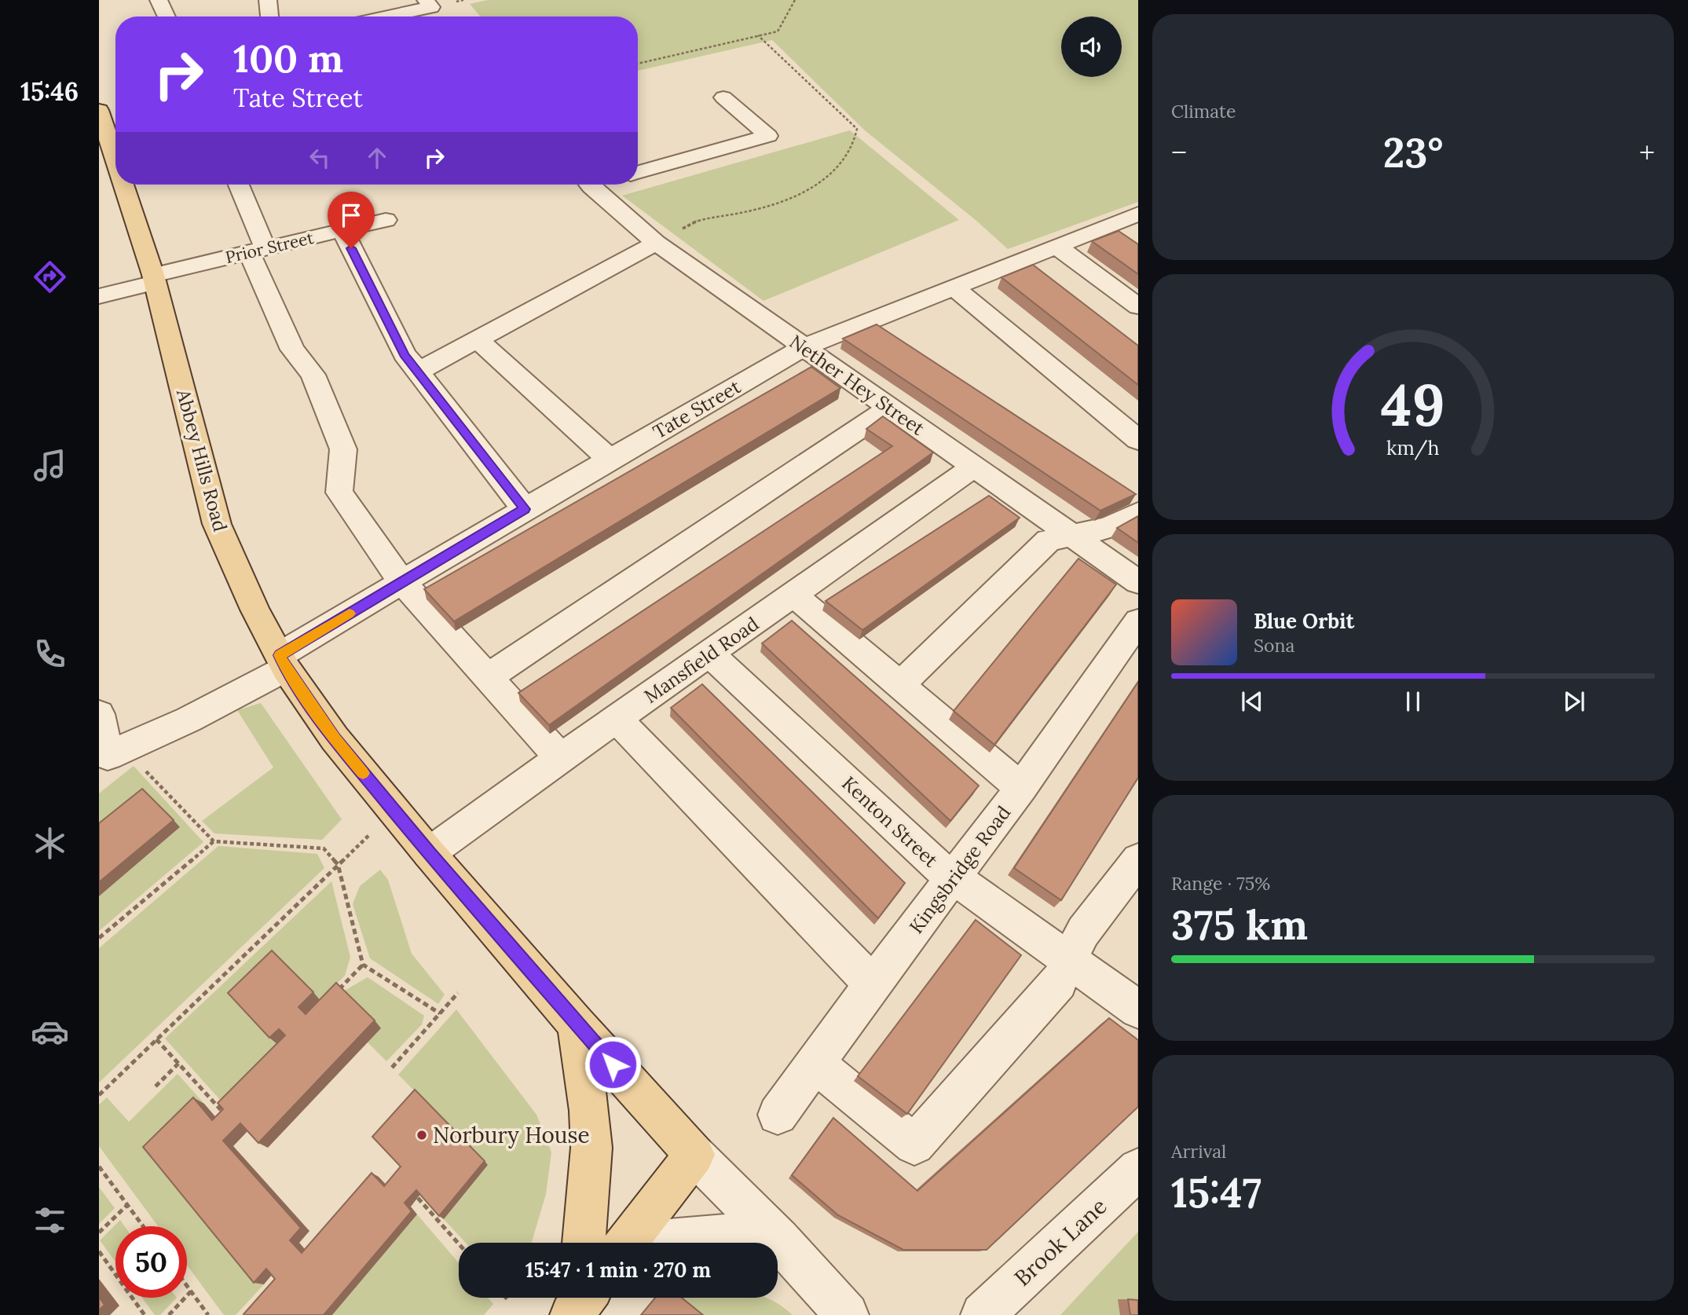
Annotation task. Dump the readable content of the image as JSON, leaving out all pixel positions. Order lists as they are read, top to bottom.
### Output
{
  "streets": {
    "main road": ["Abbey Hills Road"],
    "street": [
      "Prior Street",
      "Nether Hey Street",
      "Tate Street",
      "Mansfield Road",
      "Kenton Street",
      "Kingsbridge Road",
      "Brook Lane"
    ]
  },
  "crossings": [
    ["Prior Street", "Abbey Hills Road"],
    ["Nether Hey Street", "Tate Street"],
    ["Nether Hey Street", "Mansfield Road"],
    ["Tate Street", "Abbey Hills Road"],
    ["Abbey Hills Road", "Mansfield Road"],
    ["Mansfield Road", "Kenton Street"],
    ["Kenton Street", "Kingsbridge Road"]
  ],
  "places": ["Norbury House"],
  "page": {
    "tabs": "15:46",
    "tile": [
      "Climate",
      ["Range · 75%", "375 km"],
      ["Arrival", "15:47"]
    ],
    "turn": ["100 m", "Tate Street"],
    "heat": ["−", "23°", "+"],
    "song": ["Blue Orbit", "Sona"],
    "limit": "50",
    "trip": "15:47 · 1 min · 270 m",
    "gauge": ["49", "km/h"]
  }
}
